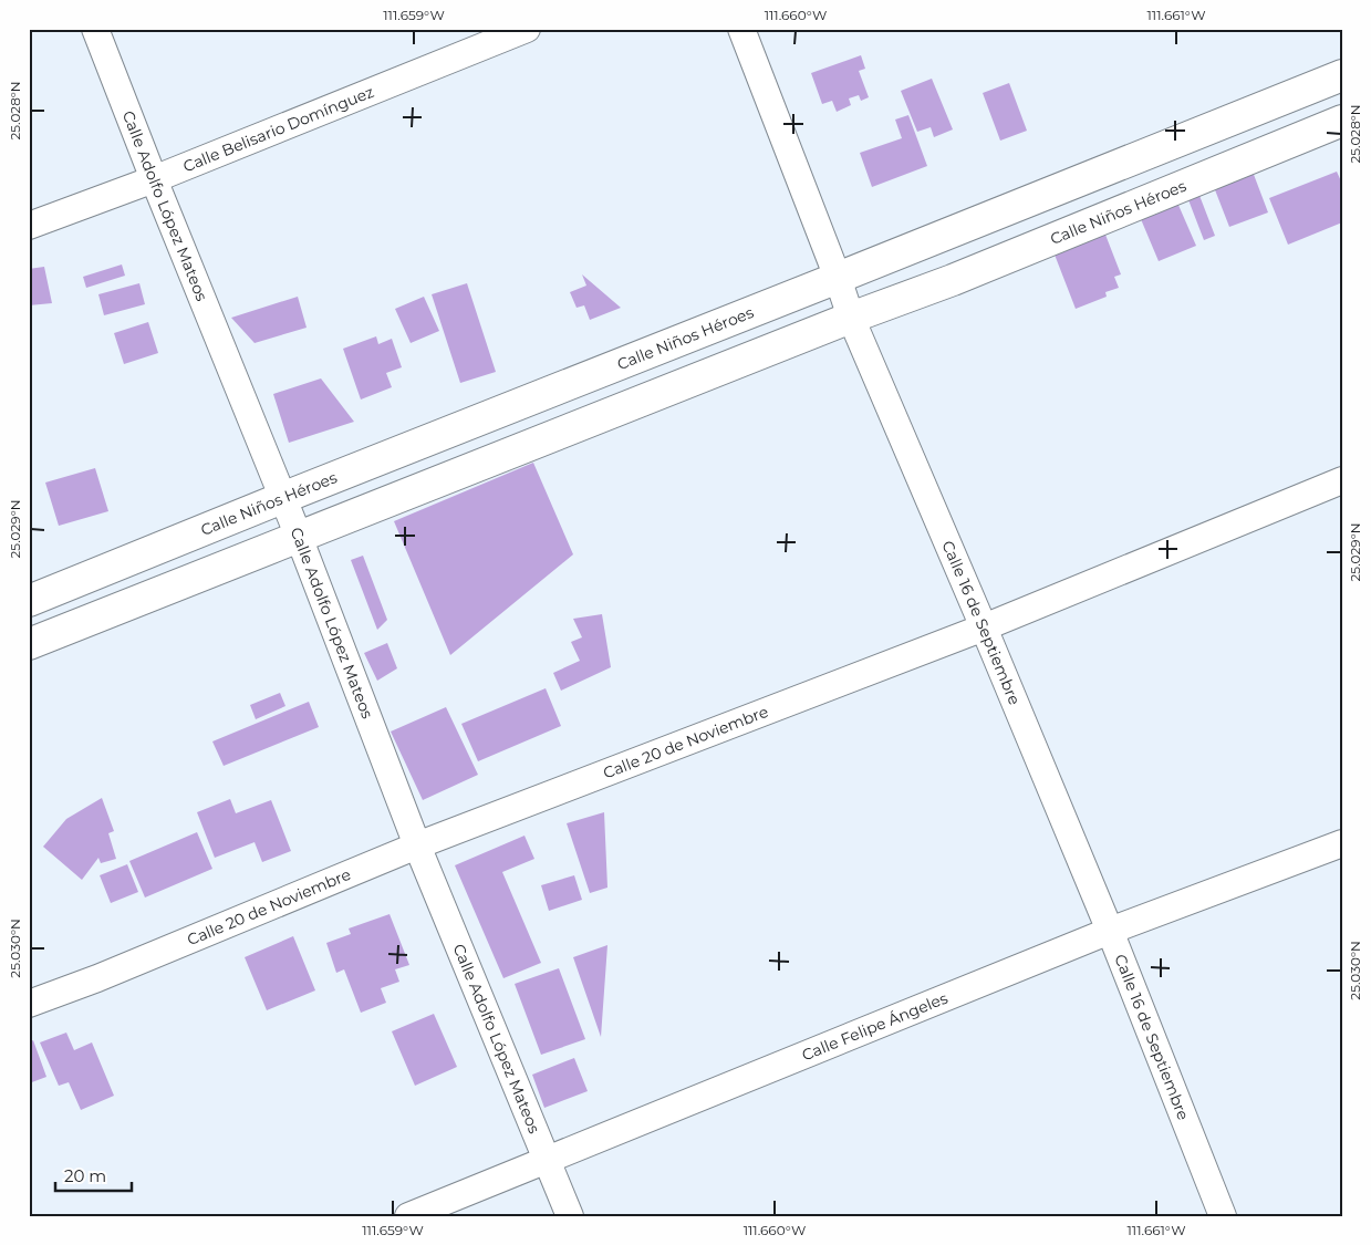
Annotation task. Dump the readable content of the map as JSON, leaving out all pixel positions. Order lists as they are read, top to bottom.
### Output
{
  "streets": {
    "street": [
      "Calle Belisario Domínguez",
      "Calle Adolfo López Mateos",
      "Calle Niños Héroes",
      "Calle 16 de Septiembre",
      "Calle 20 de Noviembre",
      "Calle Felipe Ángeles"
    ]
  },
  "crossings": [
    ["Calle Belisario Domínguez", "Calle Adolfo López Mateos"],
    ["Calle Adolfo López Mateos", "Calle Niños Héroes"],
    ["Calle Adolfo López Mateos", "Calle 20 de Noviembre"],
    ["Calle Adolfo López Mateos", "Calle Felipe Ángeles"],
    ["Calle Niños Héroes", "Calle 16 de Septiembre"],
    ["Calle 16 de Septiembre", "Calle 20 de Noviembre"],
    ["Calle 16 de Septiembre", "Calle Felipe Ángeles"]
  ],
  "scale_bar": "20 m",
  "coordinates": [
    "111.659°W",
    "111.660°W",
    "111.661°W",
    "25.028°N",
    "25.029°N",
    "25.030°N"
  ]
}
